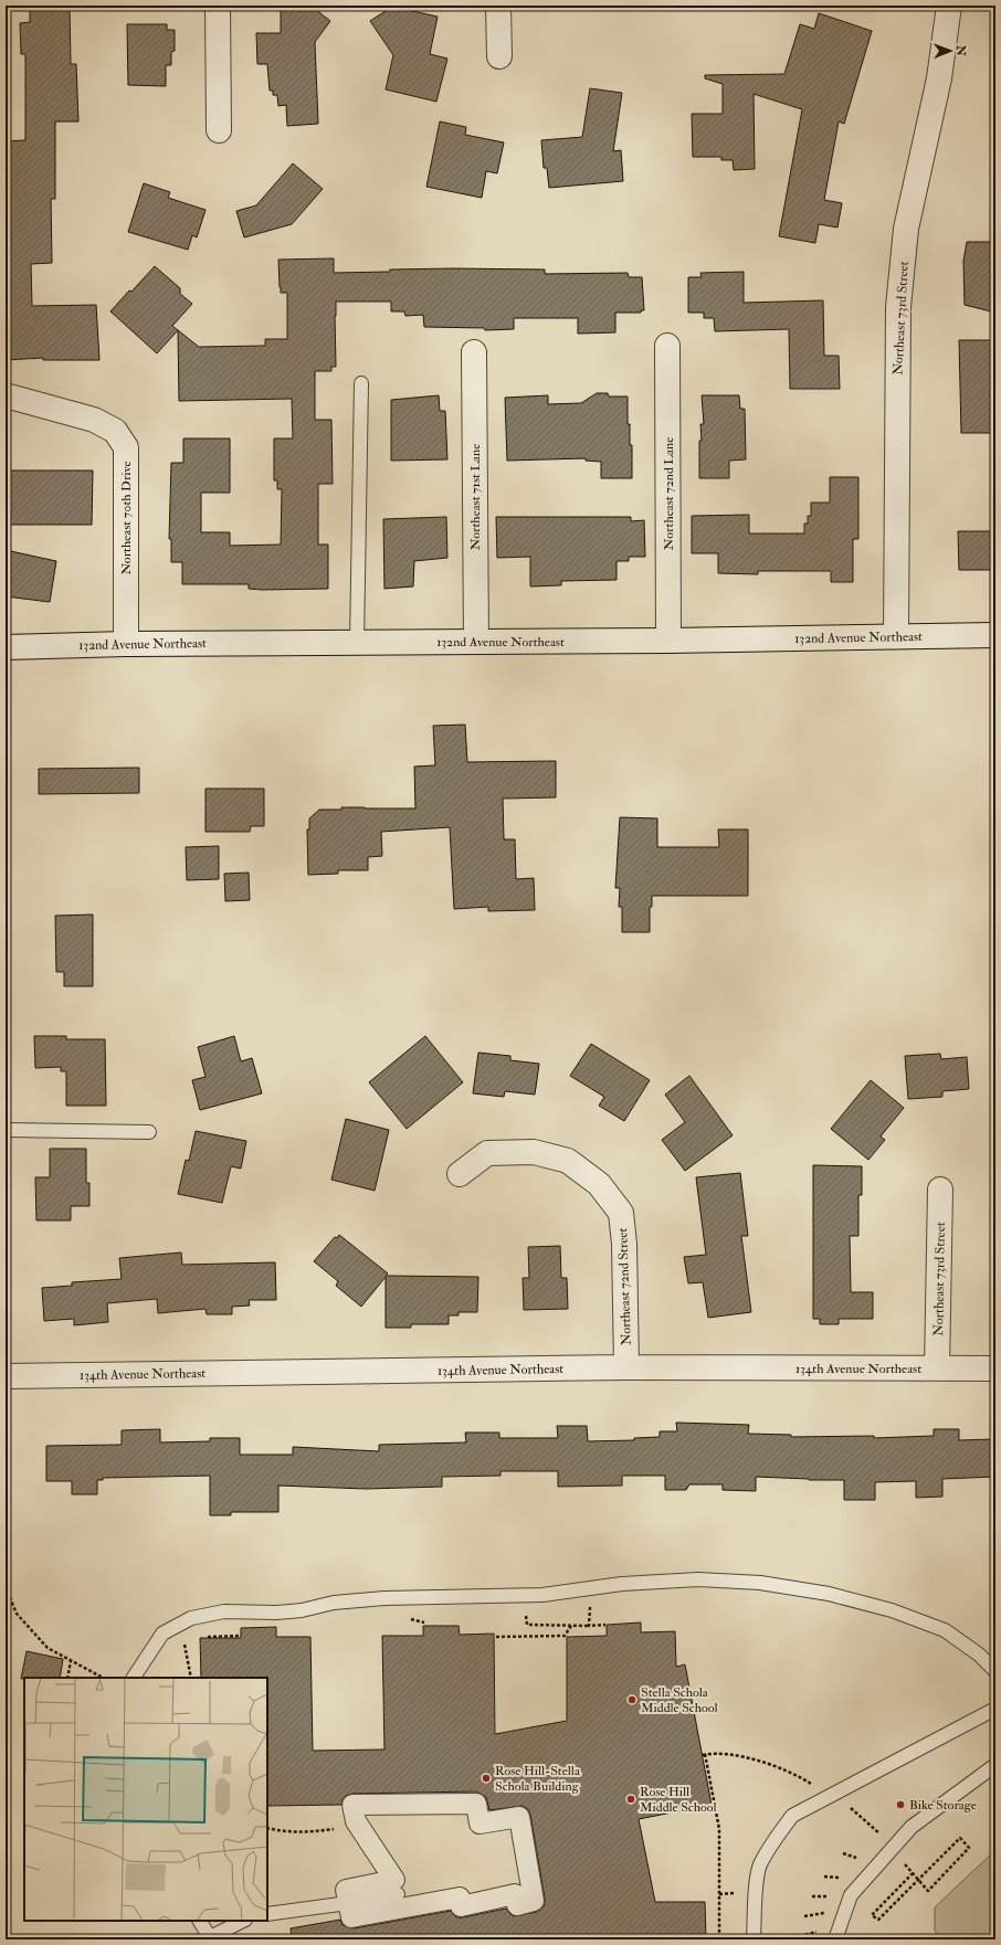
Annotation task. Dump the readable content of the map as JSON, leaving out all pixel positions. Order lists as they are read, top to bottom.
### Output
{
  "streets": {
    "street": [
      "Northeast 73rd Street",
      "Northeast 72nd Lane",
      "Northeast 71st Lane",
      "Northeast 70th Drive",
      "132nd Avenue Northeast",
      "Northeast 72nd Street",
      "134th Avenue Northeast"
    ]
  },
  "crossings": [
    ["Northeast 73rd Street", "132nd Avenue Northeast"],
    ["Northeast 73rd Street", "134th Avenue Northeast"],
    ["Northeast 72nd Lane", "132nd Avenue Northeast"],
    ["Northeast 71st Lane", "132nd Avenue Northeast"],
    ["Northeast 70th Drive", "132nd Avenue Northeast"],
    ["Northeast 72nd Street", "134th Avenue Northeast"]
  ],
  "places": [
    "Stella Schola Middle School",
    "Rose Hill-Stella Schola Building",
    "Rose Hill Middle School",
    "Bike Storage"
  ],
  "north": "right"
}
